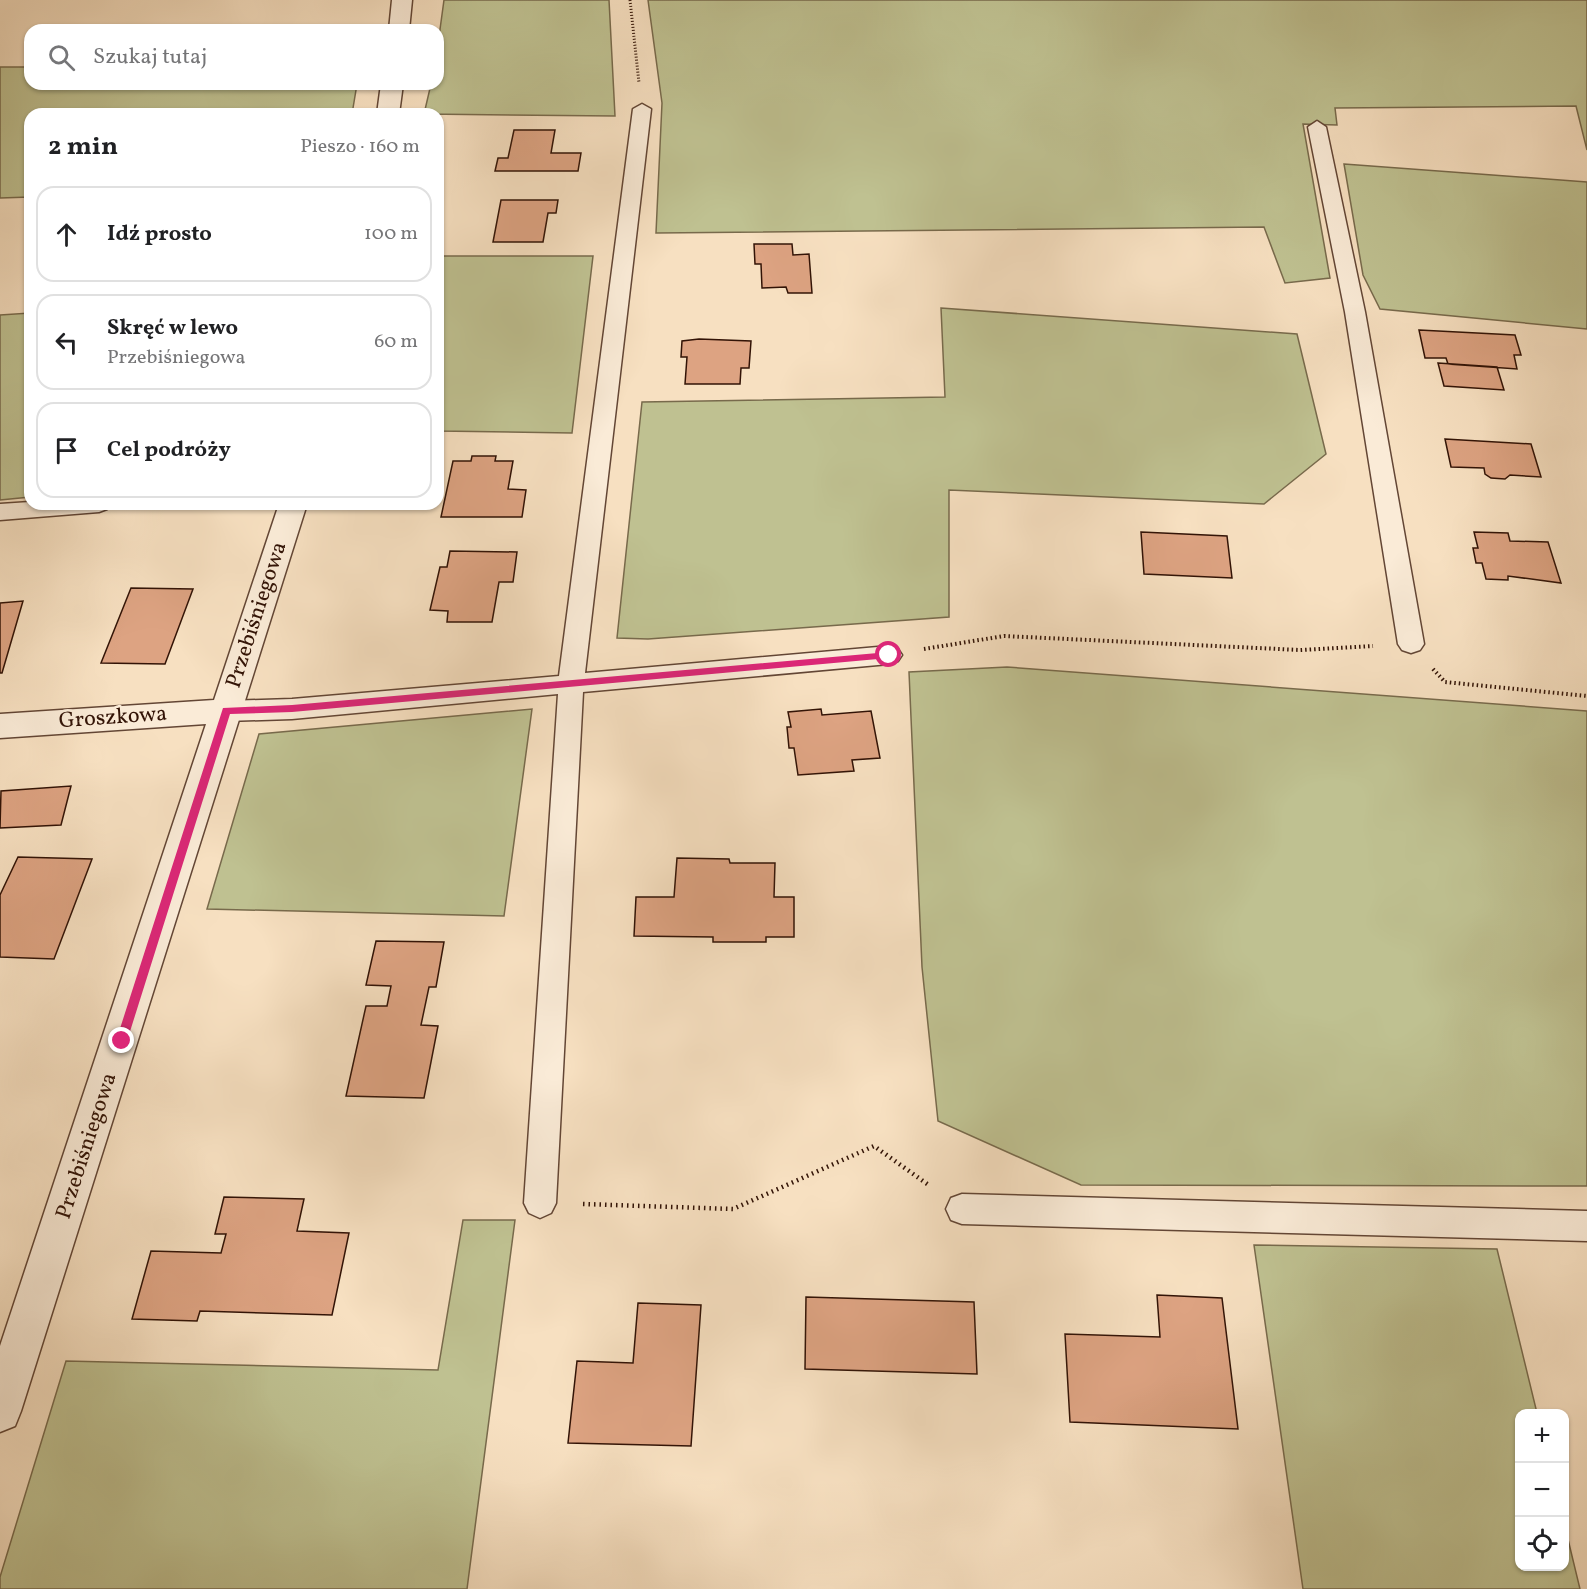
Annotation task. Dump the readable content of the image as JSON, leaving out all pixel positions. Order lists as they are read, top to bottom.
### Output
{
  "streets": {
    "street": ["Przebiśniegowa", "Groszkowa"]
  },
  "crossings": [
    ["Przebiśniegowa", "Groszkowa"]
  ],
  "page": {
    "search": "Szukaj tutaj",
    "heading": ["2 min", "Pieszo · 160 m"],
    "list": [
      ["Idź prosto", "100 m"],
      ["Skręć w lewo", "Przebiśniegowa", "60 m"],
      "Cel podróży"
    ],
    "map_buttons": ["+", "−"]
  }
}
